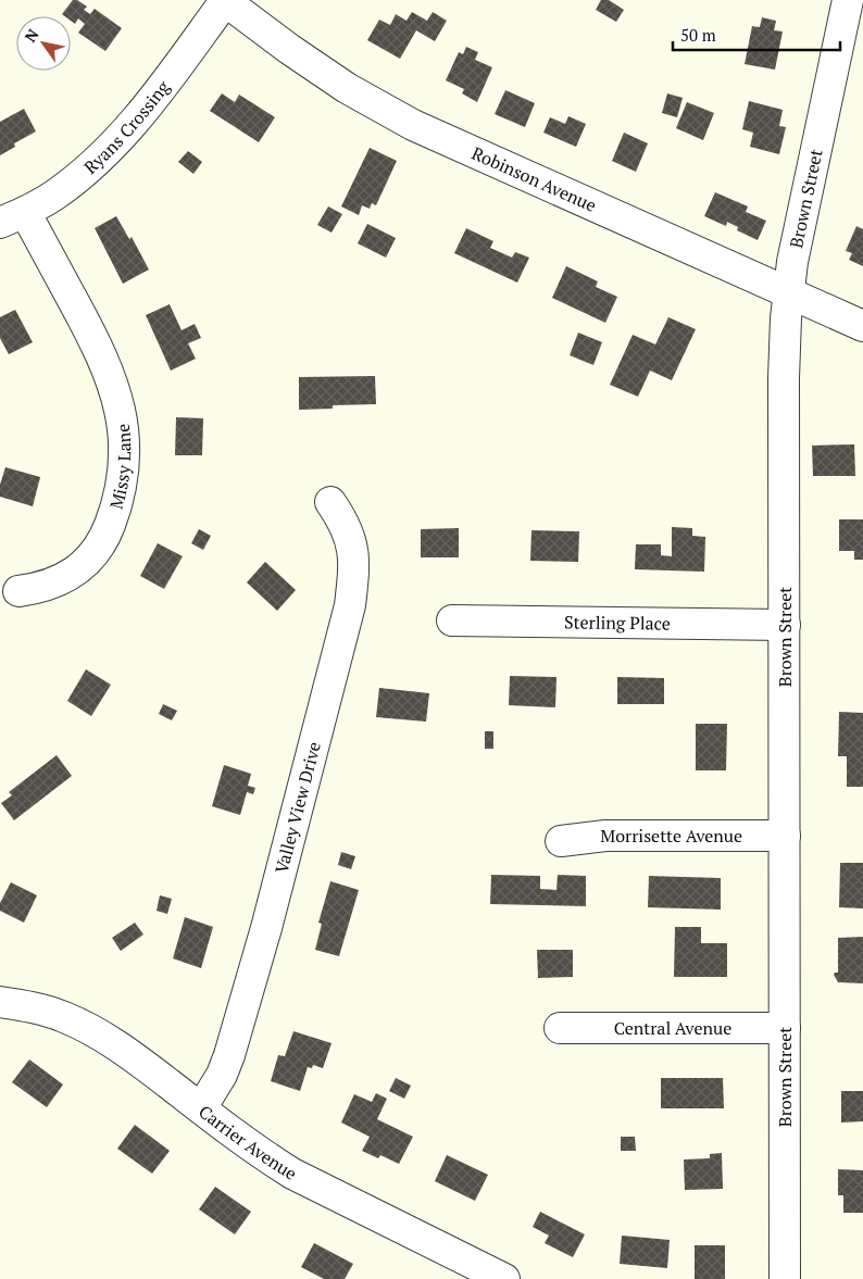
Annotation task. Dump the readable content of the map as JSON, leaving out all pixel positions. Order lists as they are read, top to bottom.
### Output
{
  "streets": {
    "street": [
      "Ryans Crossing",
      "Robinson Avenue",
      "Brown Street",
      "Missy Lane",
      "Sterling Place",
      "Valley View Drive",
      "Morrisette Avenue",
      "Central Avenue",
      "Carrier Avenue"
    ]
  },
  "crossings": [
    ["Ryans Crossing", "Robinson Avenue"],
    ["Ryans Crossing", "Missy Lane"],
    ["Robinson Avenue", "Brown Street"],
    ["Brown Street", "Sterling Place"],
    ["Brown Street", "Morrisette Avenue"],
    ["Brown Street", "Central Avenue"],
    ["Valley View Drive", "Carrier Avenue"]
  ],
  "scale_bar": "50 m",
  "north": "top left"
}
